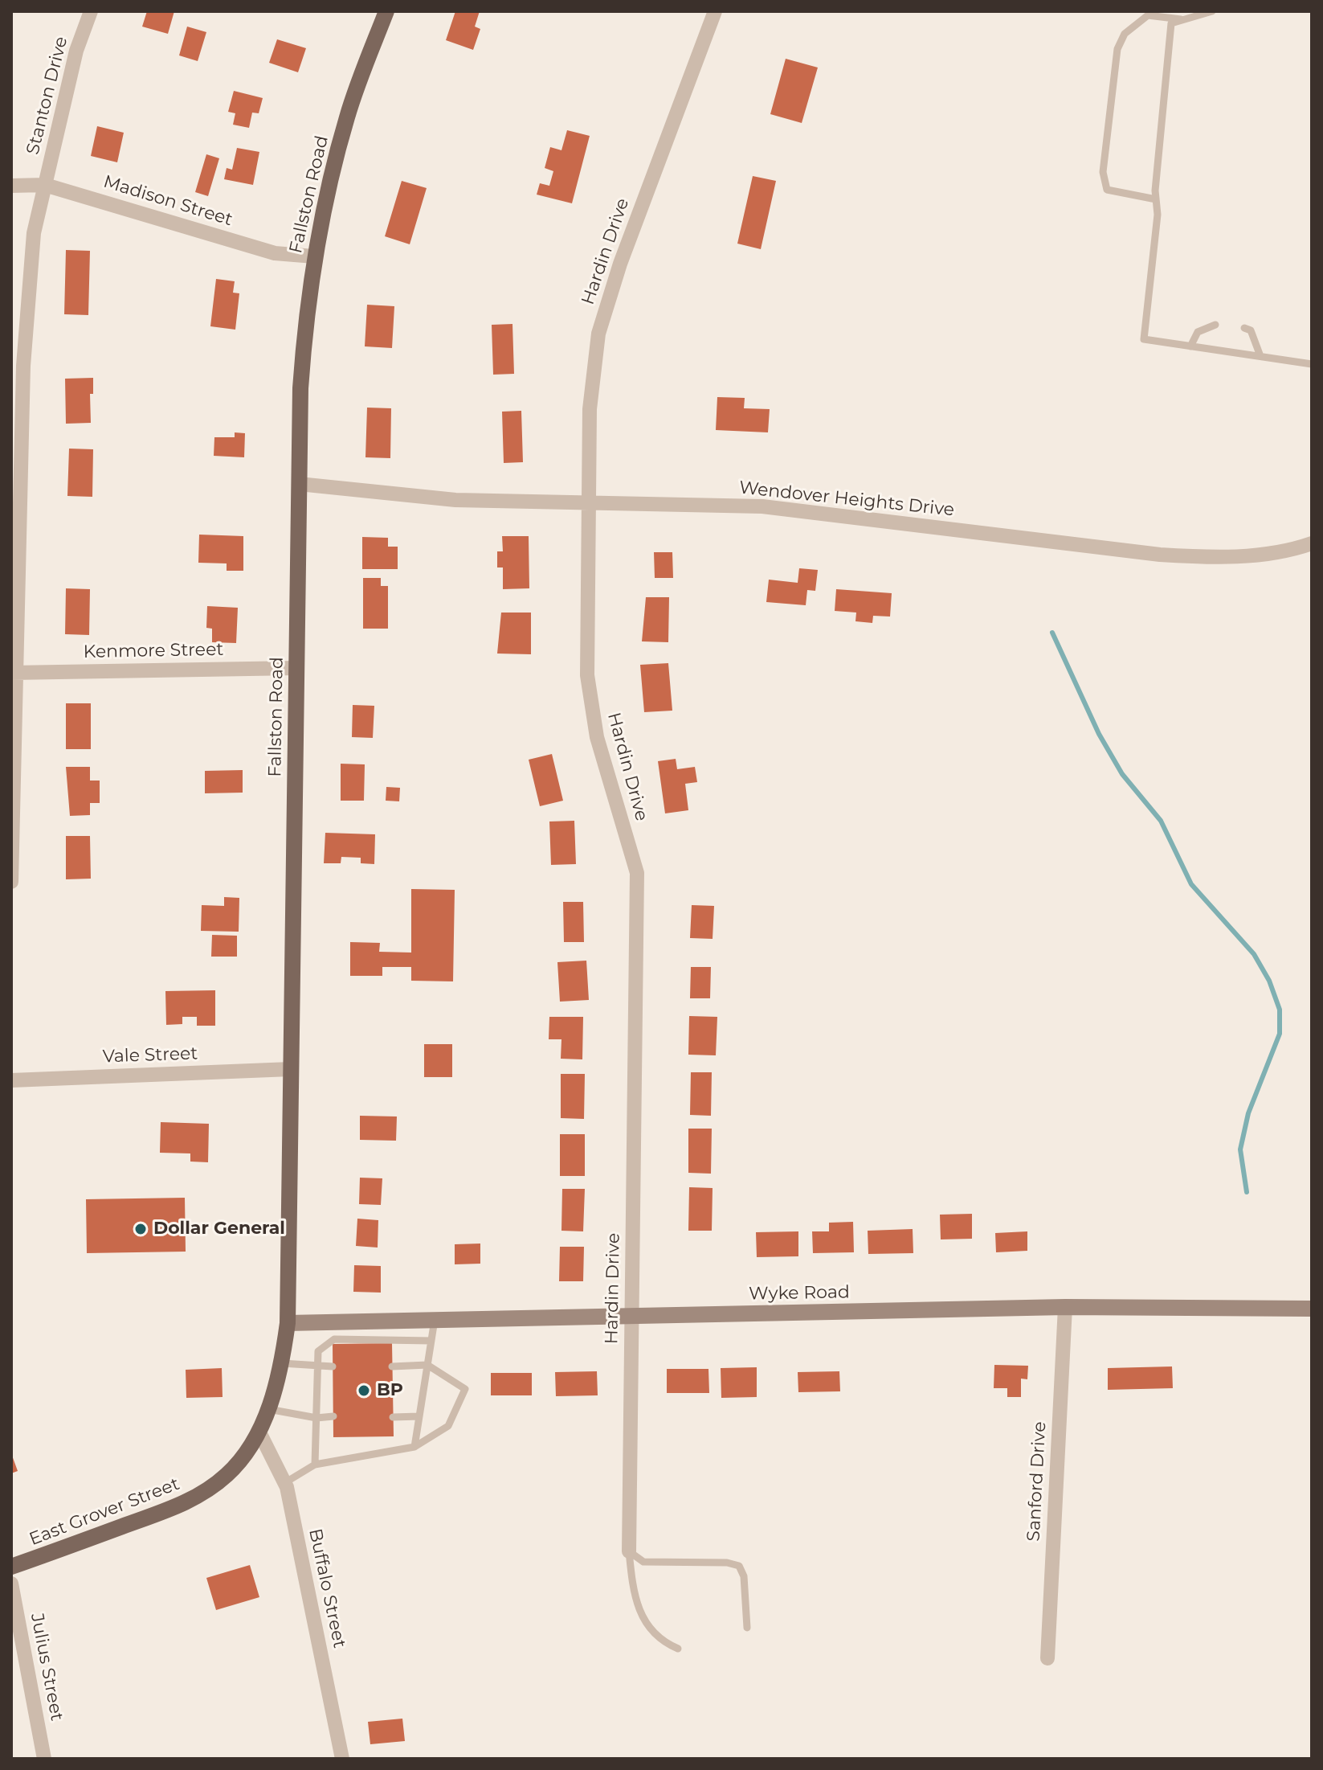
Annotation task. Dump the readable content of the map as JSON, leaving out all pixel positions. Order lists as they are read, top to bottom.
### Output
{
  "streets": {
    "main road": ["Fallston Road", "Wyke Road", "East Grover Street"],
    "street": [
      "Stanton Drive",
      "Madison Street",
      "Hardin Drive",
      "Wendover Heights Drive",
      "Kenmore Street",
      "Vale Street",
      "Sanford Drive",
      "Buffalo Street",
      "Julius Street"
    ]
  },
  "crossings": [
    ["Stanton Drive", "Madison Street"],
    ["Stanton Drive", "Kenmore Street"],
    ["Fallston Road", "Madison Street"],
    ["Fallston Road", "Wendover Heights Drive"],
    ["Fallston Road", "Kenmore Street"],
    ["Fallston Road", "Vale Street"],
    ["Fallston Road", "Wyke Road"],
    ["Fallston Road", "East Grover Street"],
    ["Fallston Road", "Buffalo Street"],
    ["Hardin Drive", "Wendover Heights Drive"],
    ["Hardin Drive", "Wyke Road"],
    ["Wyke Road", "Sanford Drive"],
    ["East Grover Street", "Buffalo Street"]
  ],
  "places": ["Dollar General", "BP"]
}
